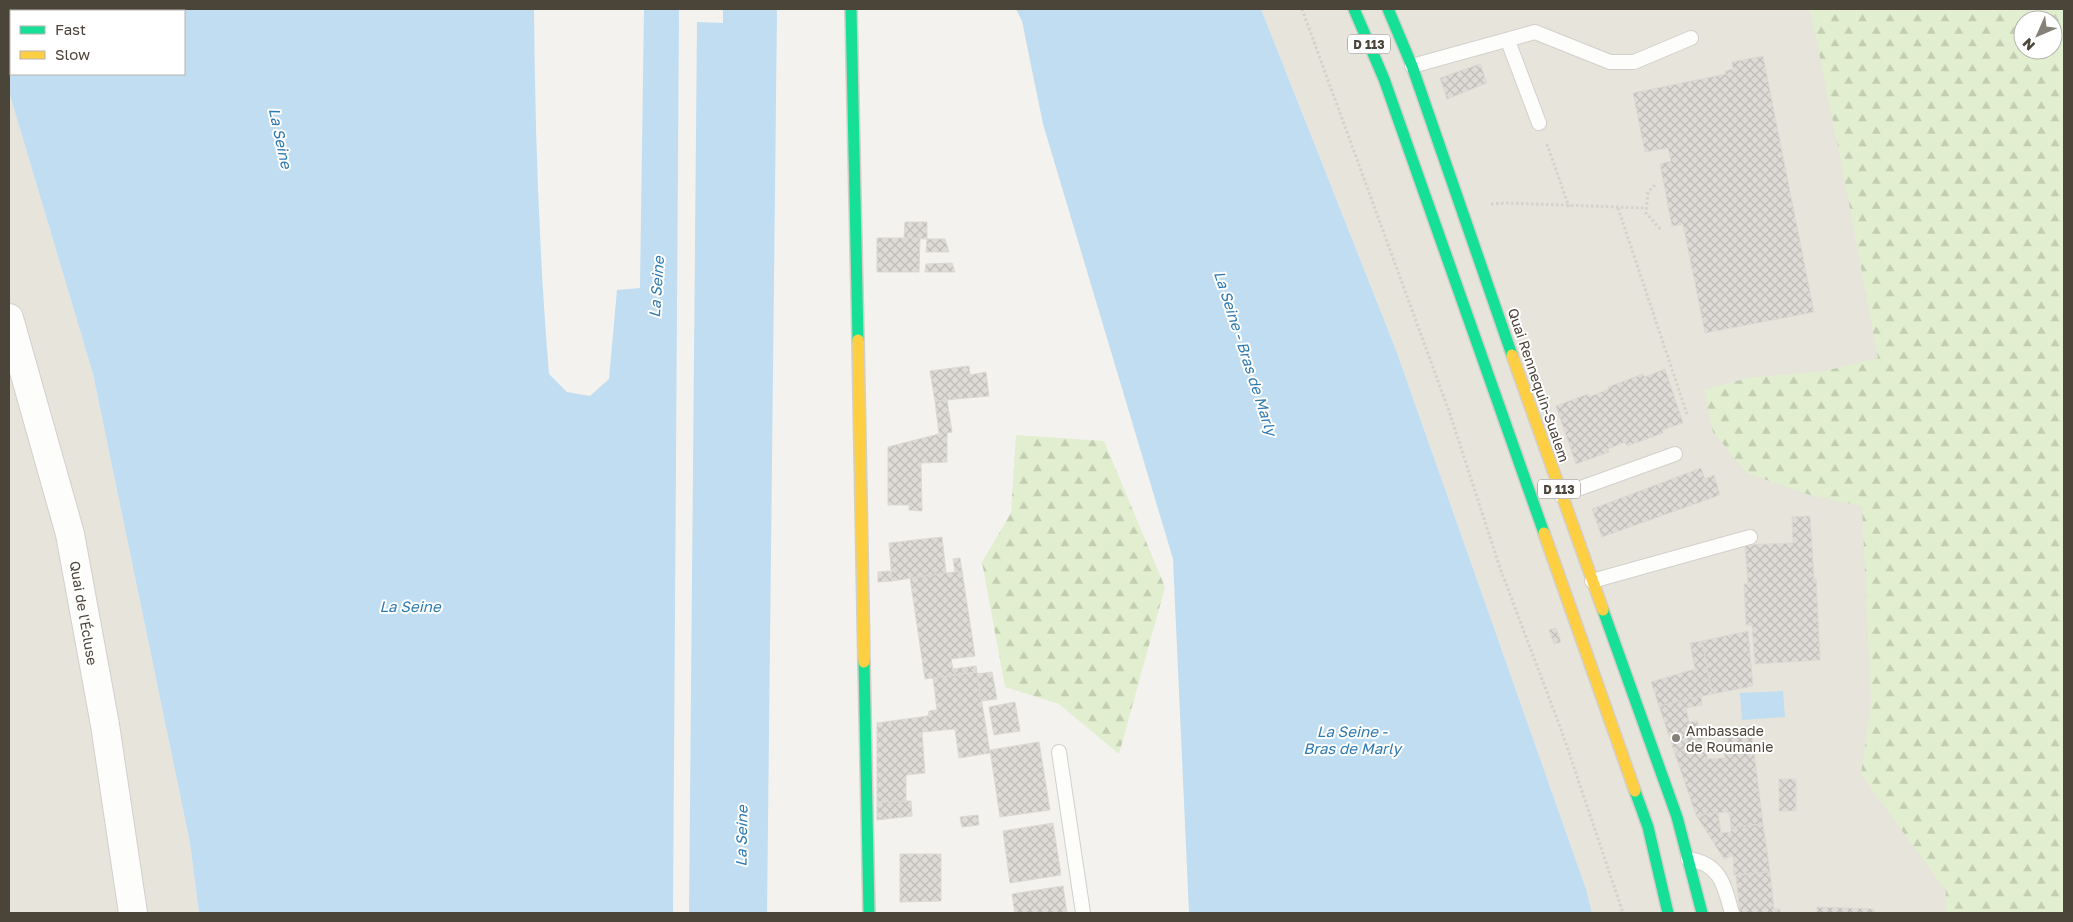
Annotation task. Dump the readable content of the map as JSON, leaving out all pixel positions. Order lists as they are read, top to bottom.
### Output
{
  "streets": {
    "main road": ["D 113", "Quai Rennequin-Sualem"],
    "street": ["Quai de l'Écluse"]
  },
  "crossings": [
    ["D 113", "Quai Rennequin-Sualem"]
  ],
  "water": ["La Seine", "La Seine - Bras de Marly"],
  "places": ["Ambassade de Roumanie"],
  "legend": ["Fast", "Slow"],
  "north": "bottom left"
}
